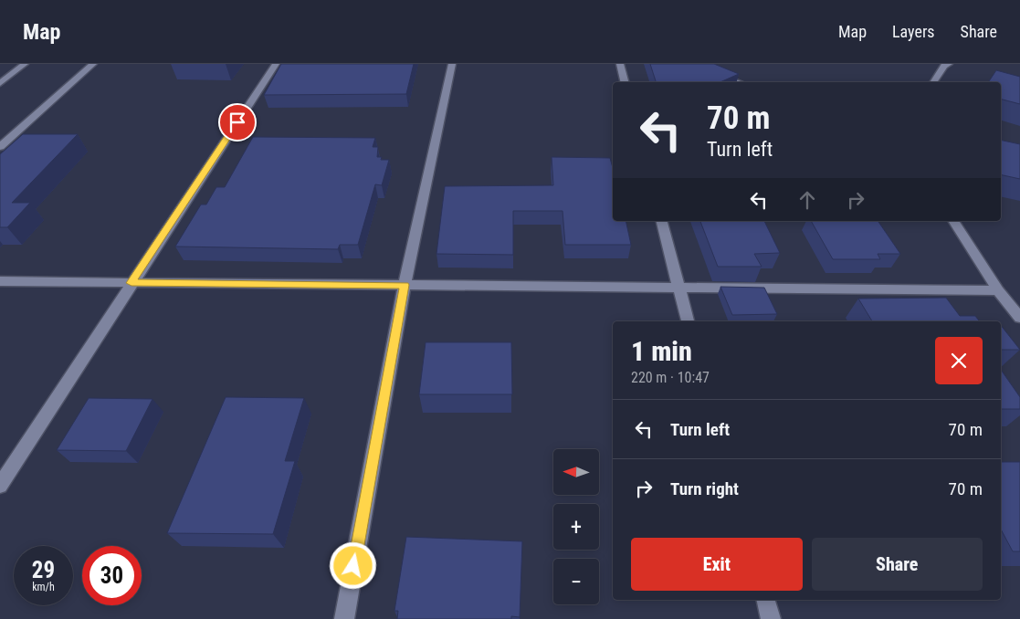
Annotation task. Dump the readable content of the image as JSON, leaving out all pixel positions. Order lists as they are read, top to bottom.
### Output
{
  "north": "left",
  "page": {
    "header": "Map",
    "nav": ["Map", "Layers", "Share"],
    "turn": ["70 m", "Turn left"],
    "heading": ["1 min", "220 m · 10:47"],
    "list": [
      {
        "name": "Turn left",
        "value": "70 m"
      },
      {
        "name": "Turn right",
        "value": "70 m"
      }
    ],
    "map_buttons": ["+", "−"],
    "buttons": ["Exit", "Share"],
    "speed": "29 km/h",
    "limit": "30"
  }
}
